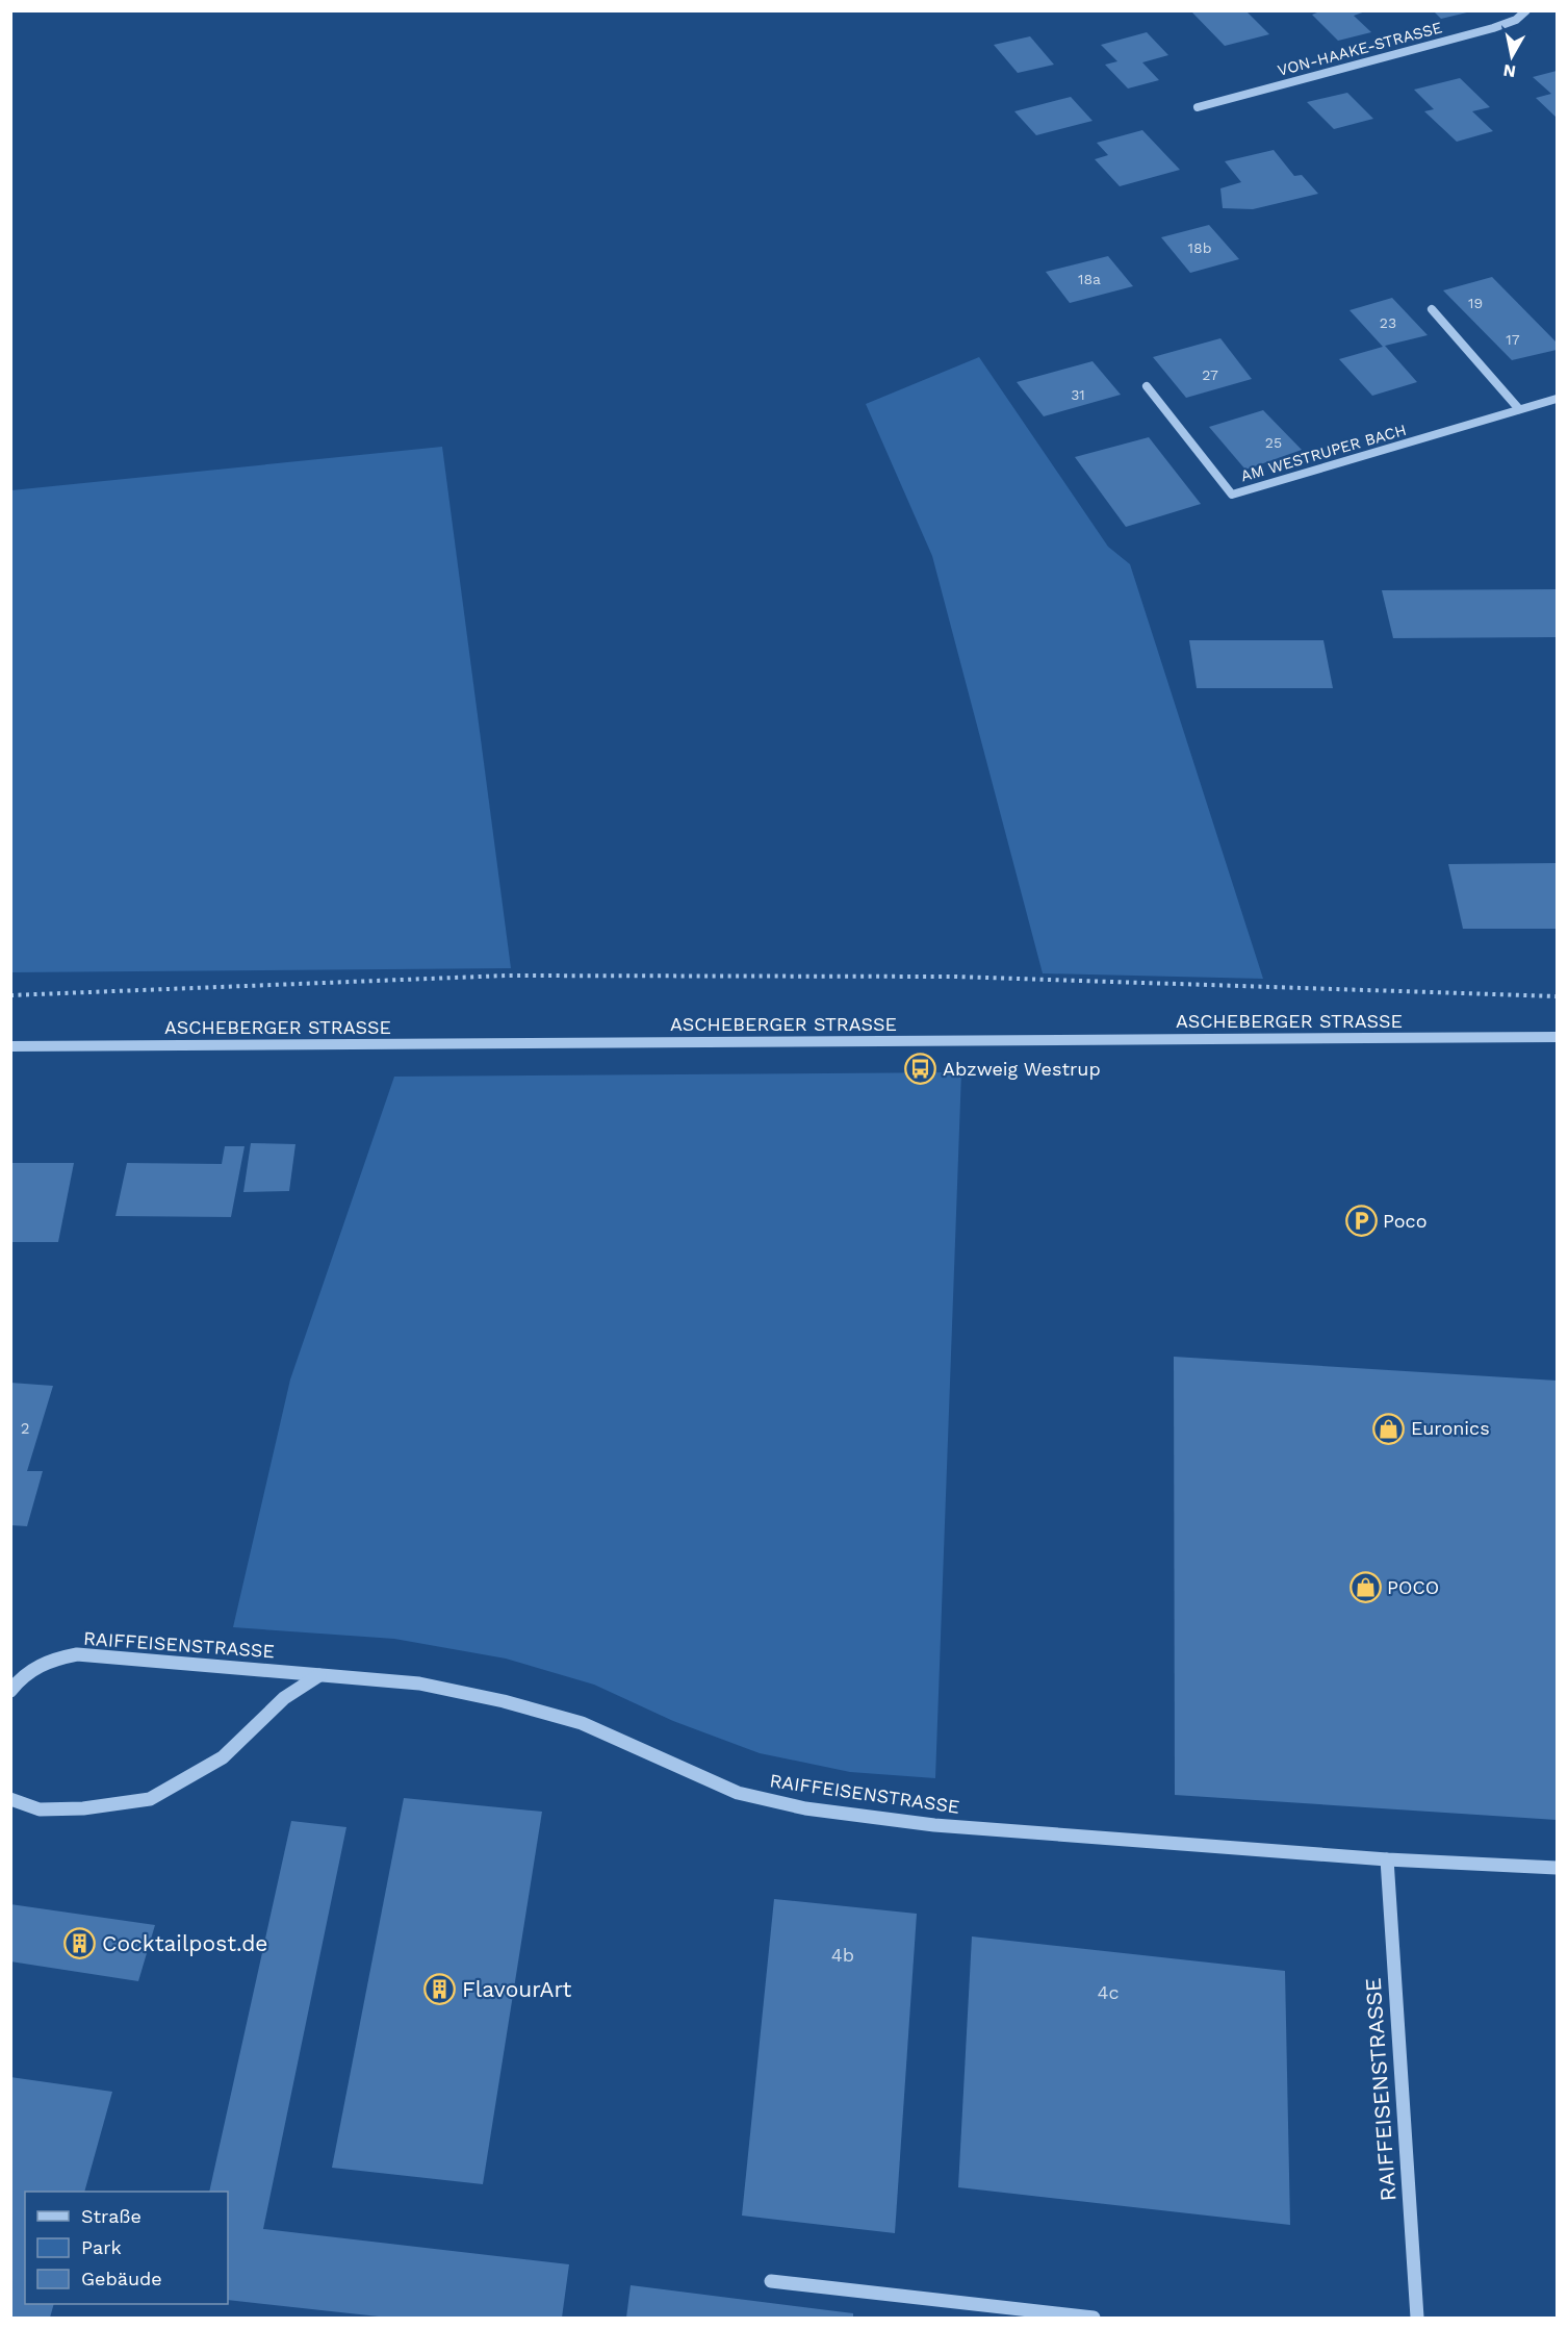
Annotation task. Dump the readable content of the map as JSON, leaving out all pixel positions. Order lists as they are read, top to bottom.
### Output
{
  "streets": {
    "street": [
      "VON-HAAKE-STRASSE",
      "AM WESTRUPER BACH",
      "ASCHEBERGER STRASSE",
      "RAIFFEISENSTRASSE"
    ]
  },
  "places": {
    "bus stop": ["Abzweig Westrup"],
    "parking": ["Poco"],
    "shop": ["Euronics", "POCO"],
    "building": ["Cocktailpost.de", "FlavourArt"]
  },
  "house_numbers": [
    "18b",
    "18a",
    "19",
    "23",
    "17",
    "27",
    "31",
    "25",
    "2",
    "4b",
    "4c"
  ],
  "legend": ["Straße", "Park", "Gebäude"],
  "north": "bottom"
}
